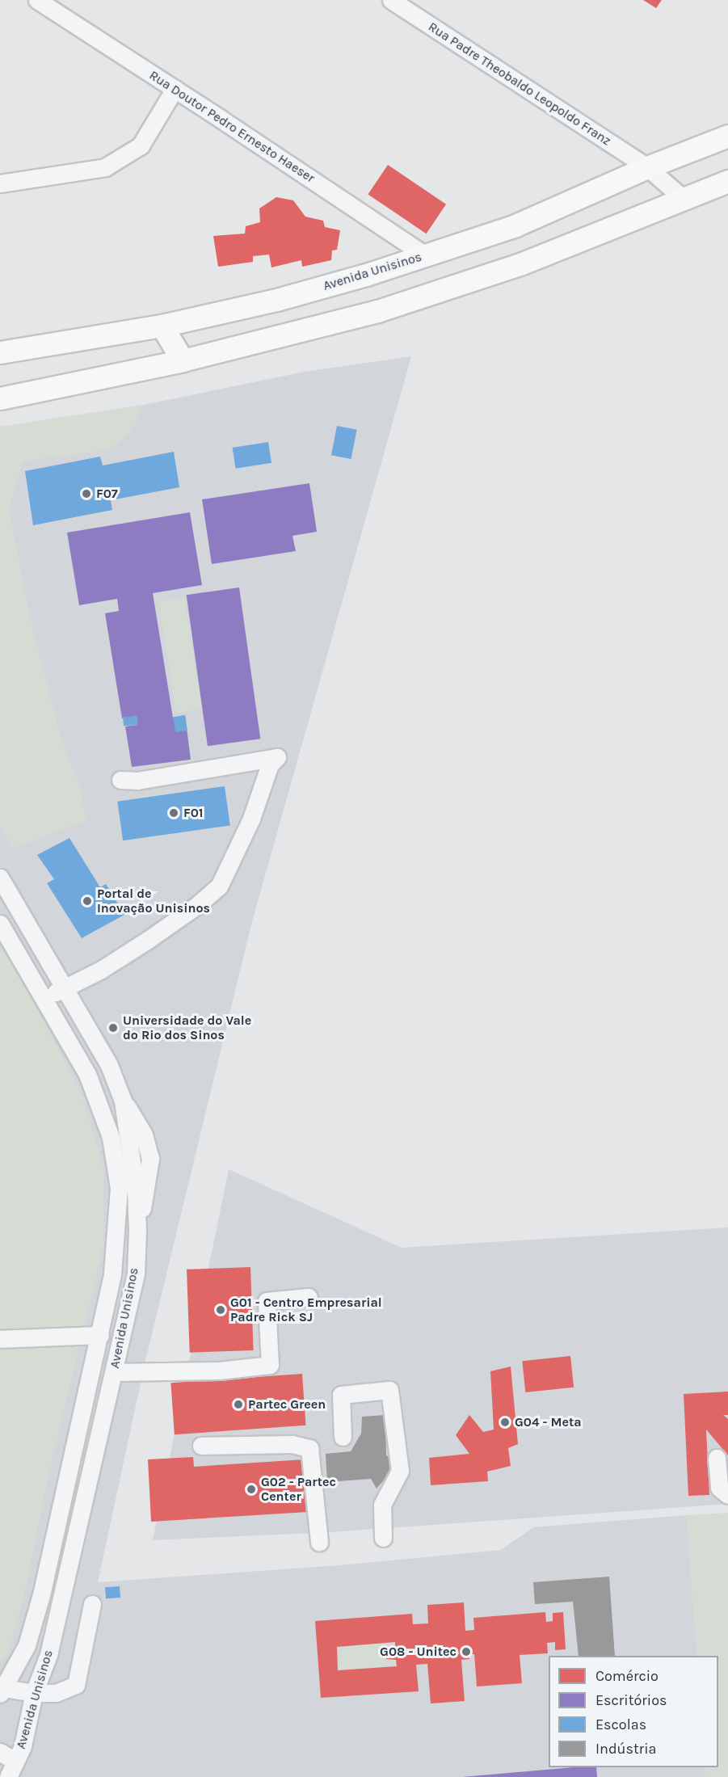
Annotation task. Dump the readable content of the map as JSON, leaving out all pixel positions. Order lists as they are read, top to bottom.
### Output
{
  "streets": {
    "main road": ["Avenida Unisinos"],
    "street": ["Rua Padre Theobaldo Leopoldo Franz", "Rua Doutor Pedro Ernesto Haeser"]
  },
  "crossings": [
    ["Rua Padre Theobaldo Leopoldo Franz", "Avenida Unisinos"],
    ["Rua Doutor Pedro Ernesto Haeser", "Avenida Unisinos"]
  ],
  "places": [
    "F07",
    "F01",
    "Portal de Inovação Unisinos",
    "Universidade do Vale do Rio dos Sinos",
    "G01 - Centro Empresarial Padre Rick SJ",
    "Partec Green",
    "G04 - Meta",
    "G02 - Partec Center",
    "G08 - Unitec"
  ],
  "legend": [
    "Comércio",
    "Escritórios",
    "Escolas",
    "Indústria"
  ]
}
